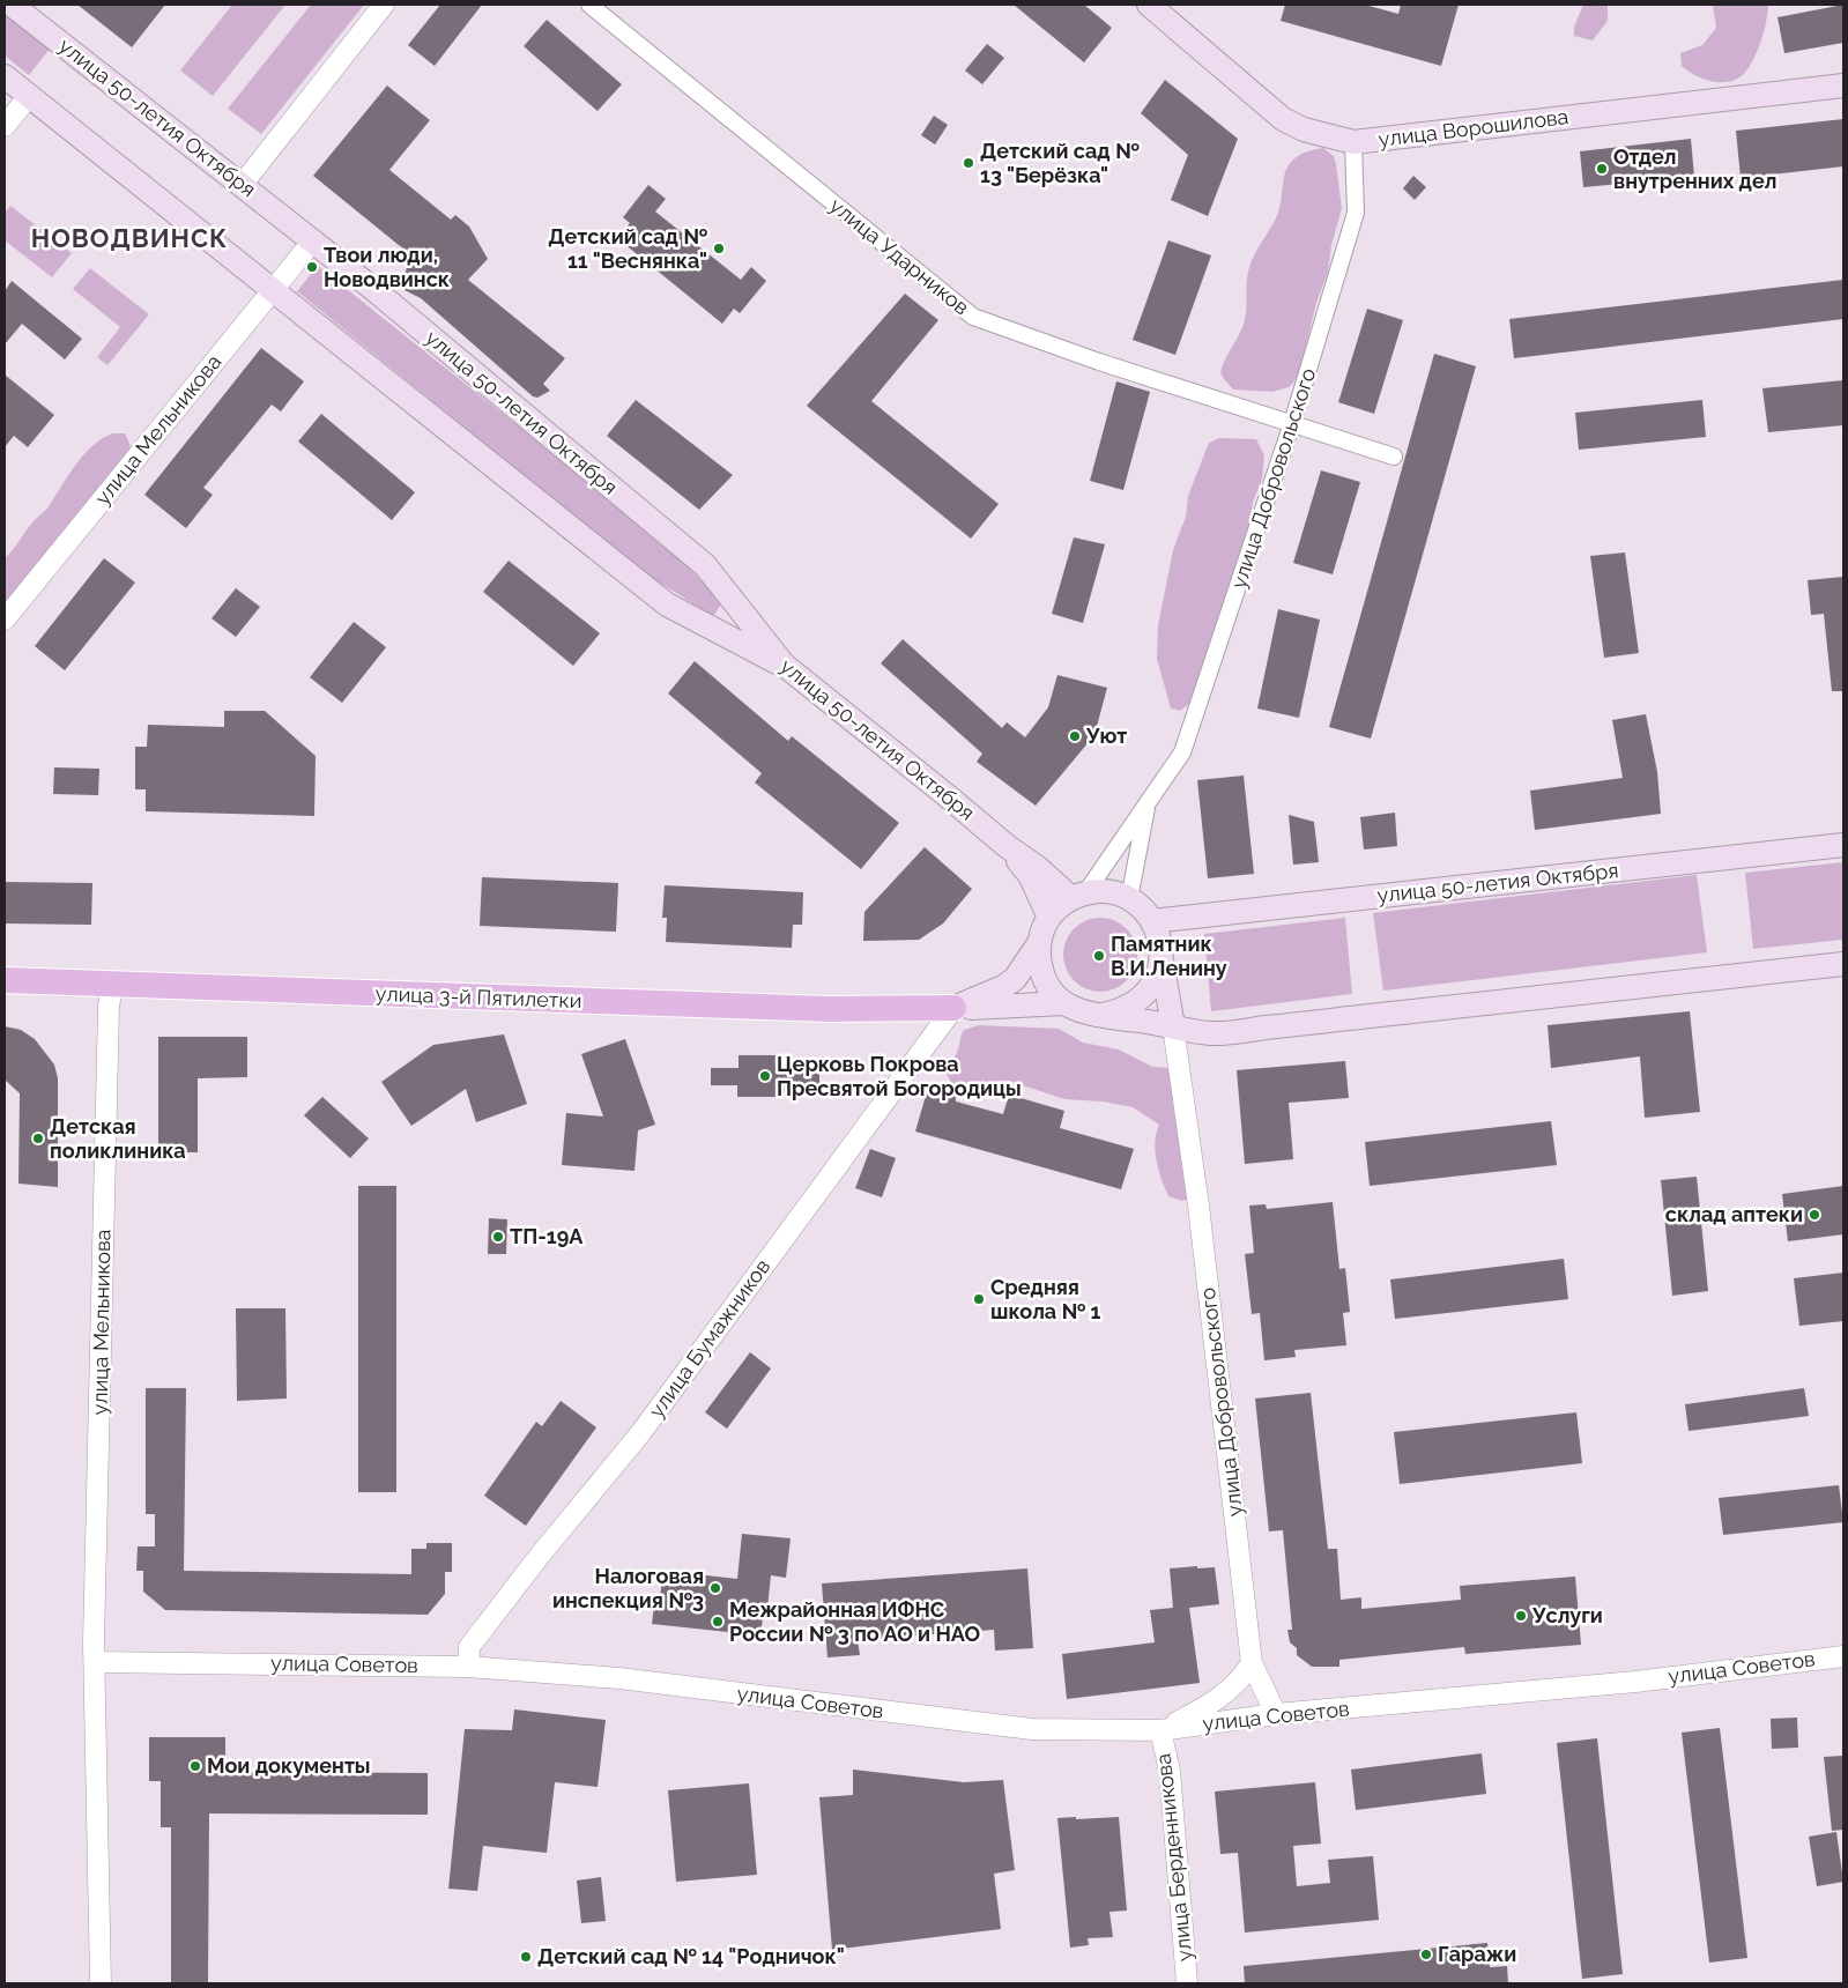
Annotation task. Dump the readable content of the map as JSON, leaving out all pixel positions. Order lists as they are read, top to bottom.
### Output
{
  "streets": {
    "main road": ["улица 50-летия Октября", "улица Ворошилова", "улица 3-й Пятилетки"],
    "street": [
      "улица Ударников",
      "улица Мельникова",
      "улица Добровольского",
      "улица Бумажников",
      "улица Советов",
      "улица Берденникова"
    ]
  },
  "crossings": [
    ["улица 50-летия Октября", "улица Мельникова"],
    ["улица 50-летия Октября", "улица Добровольского"],
    ["улица Ворошилова", "улица Добровольского"],
    ["улица Ударников", "улица Добровольского"],
    ["улица Мельникова", "улица 3-й Пятилетки"],
    ["улица Мельникова", "улица Советов"],
    ["улица Добровольского", "улица Советов"],
    ["улица 3-й Пятилетки", "улица Бумажников"],
    ["улица Бумажников", "улица Советов"],
    ["улица Советов", "улица Берденникова"]
  ],
  "districts": ["НОВОДВИНСК"],
  "places": [
    "Детский сад № 13 \"Берёзка\"",
    "Отдел внутренних дел",
    "Детский сад № 11 \"Веснянка\"",
    "Твои люди, Новодвинск",
    "Уют",
    "Памятник В.И.Ленину",
    "Церковь Покрова Пресвятой Богородицы",
    "Детская поликлиника",
    "склад аптеки",
    "ТП-19А",
    "Средняя школа № 1",
    "Налоговая инспекция №3",
    "Услуги",
    "Межрайонная ИФНС России № 3 по АО и НАО",
    "Мои документы",
    "Гаражи",
    "Детский сад № 14 \"Родничок\""
  ]
}
